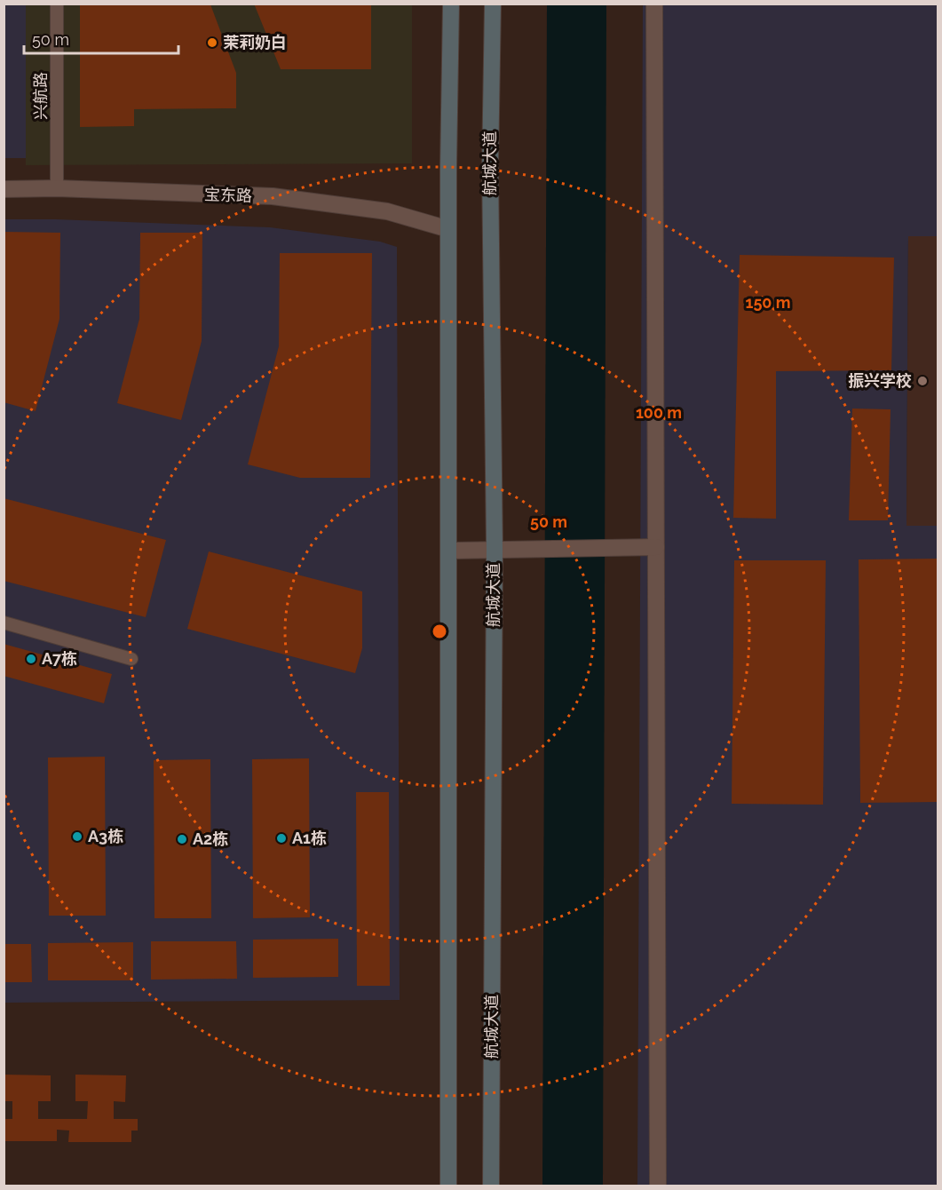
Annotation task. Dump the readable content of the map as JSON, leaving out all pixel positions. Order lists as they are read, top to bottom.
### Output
{
  "streets": {
    "main road": ["航城大道"],
    "street": ["宝东路"],
    "lane": ["兴航路"]
  },
  "crossings": [
    ["兴航路", "宝东路"]
  ],
  "places": [
    "茉莉奶白",
    "振兴学校",
    "A7栋",
    "A3栋",
    "A1栋",
    "A2栋"
  ],
  "scale_bar": "50 m",
  "rings": ["150 m", "100 m", "50 m"]
}
